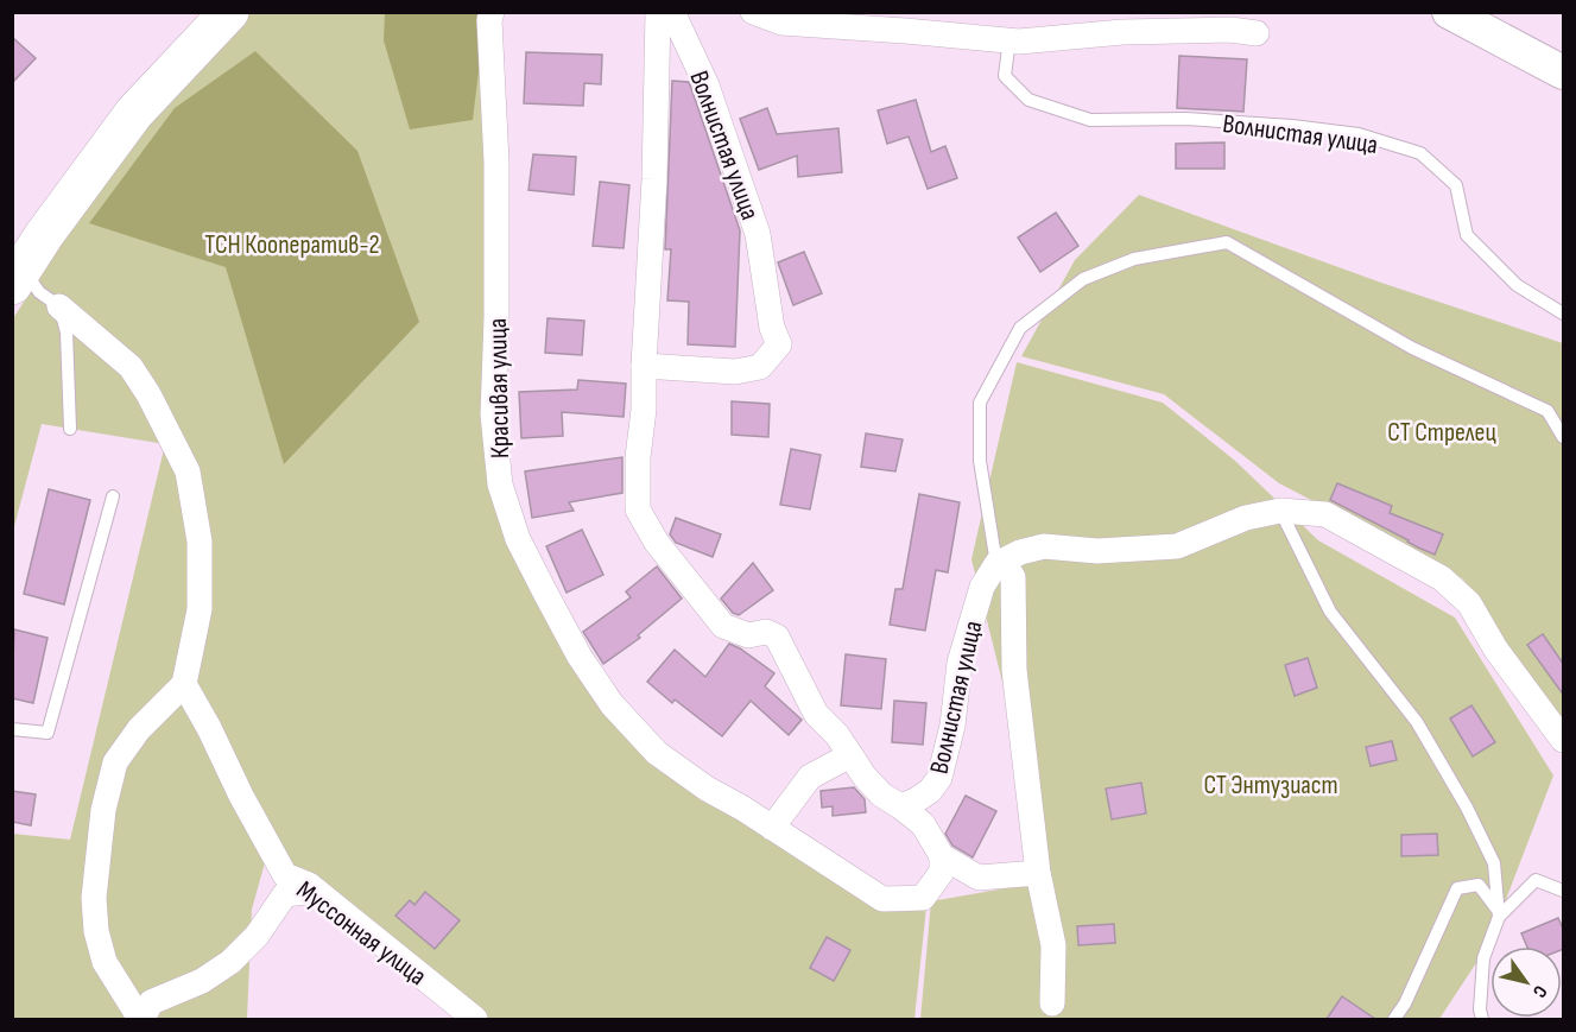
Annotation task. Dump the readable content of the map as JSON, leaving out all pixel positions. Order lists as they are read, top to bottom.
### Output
{
  "streets": {
    "street": ["Волнистая улица", "Красивая улица", "Муссонная улица"]
  },
  "crossings": [
    ["Волнистая улица", "Красивая улица"]
  ],
  "parks": ["ТСН Кооператив-2", "СТ Стрелец", "СТ Энтузиаст"],
  "north": "bottom right"
}
